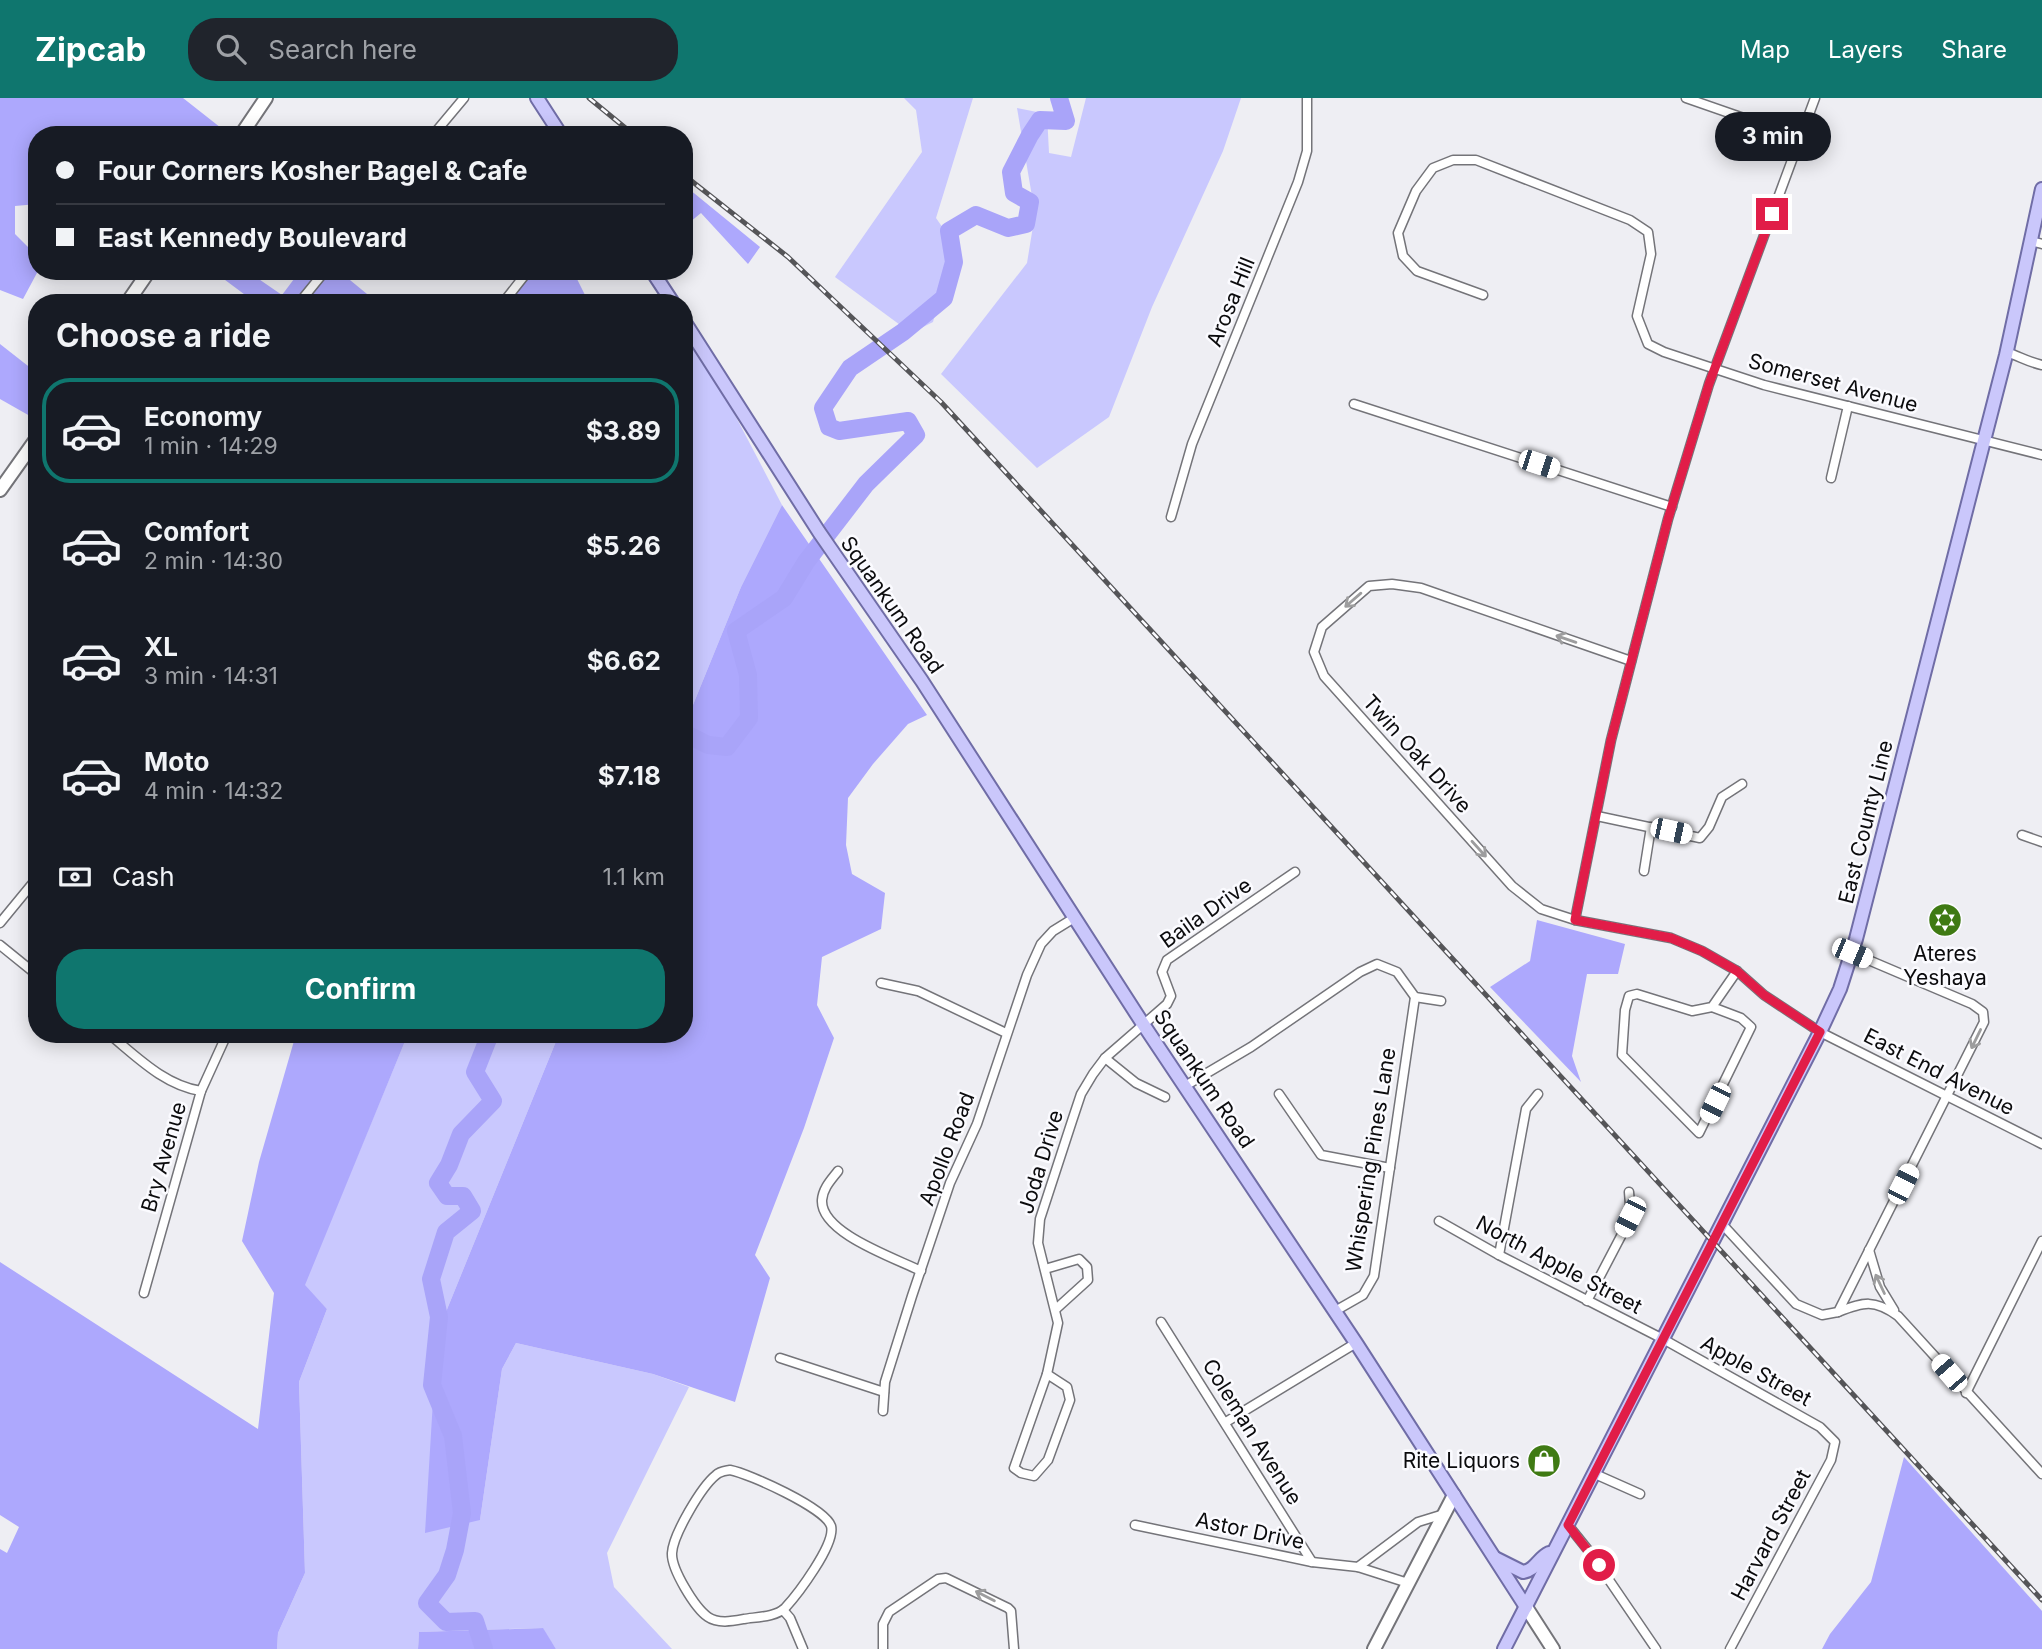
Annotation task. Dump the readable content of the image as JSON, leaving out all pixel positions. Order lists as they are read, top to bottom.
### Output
{
  "streets": {
    "main road": ["Squankum Road", "East County Line"],
    "street": [
      "Arosa Hill",
      "Somerset Avenue",
      "Twin Oak Drive",
      "Baila Drive",
      "East End Avenue",
      "Apollo Road",
      "Bry Avenue",
      "Whispering Pines Lane",
      "Joda Drive",
      "North Apple Street",
      "Apple Street",
      "Coleman Avenue",
      "Astor Drive",
      "Harvard Street"
    ]
  },
  "crossings": [
    ["Somerset Avenue", "East County Line"],
    ["Squankum Road", "East County Line"],
    ["Squankum Road", "Baila Drive"],
    ["Squankum Road", "Apollo Road"],
    ["Squankum Road", "Whispering Pines Lane"],
    ["Squankum Road", "Joda Drive"],
    ["Twin Oak Drive", "East County Line"],
    ["Twin Oak Drive", "East End Avenue"],
    ["East County Line", "East End Avenue"],
    ["East County Line", "North Apple Street"],
    ["East County Line", "Apple Street"],
    ["Baila Drive", "Joda Drive"],
    ["North Apple Street", "Apple Street"],
    ["Apple Street", "Harvard Street"],
    ["Coleman Avenue", "Astor Drive"]
  ],
  "places": {
    "synagogue": ["Ateres Yeshaya"],
    "shop": ["Rite Liquors"]
  },
  "page": {
    "header": "Zipcab",
    "search": "Search here",
    "nav": ["Map", "Layers", "Share"],
    "bubble": "3 min",
    "banner": ["Four Corners Kosher Bagel & Cafe", "East Kennedy Boulevard"],
    "heading": "Choose a ride",
    "list": [
      {
        "name": "Economy",
        "note": "1 min · 14:29",
        "value": "$3.89"
      },
      {
        "name": "Comfort",
        "note": "2 min · 14:30",
        "value": "$5.26"
      },
      {
        "name": "XL",
        "note": "3 min · 14:31",
        "value": "$6.62"
      },
      {
        "name": "Moto",
        "note": "4 min · 14:32",
        "value": "$7.18"
      }
    ],
    "pay": ["Cash", "1.1 km"],
    "buttons": "Confirm"
  }
}
